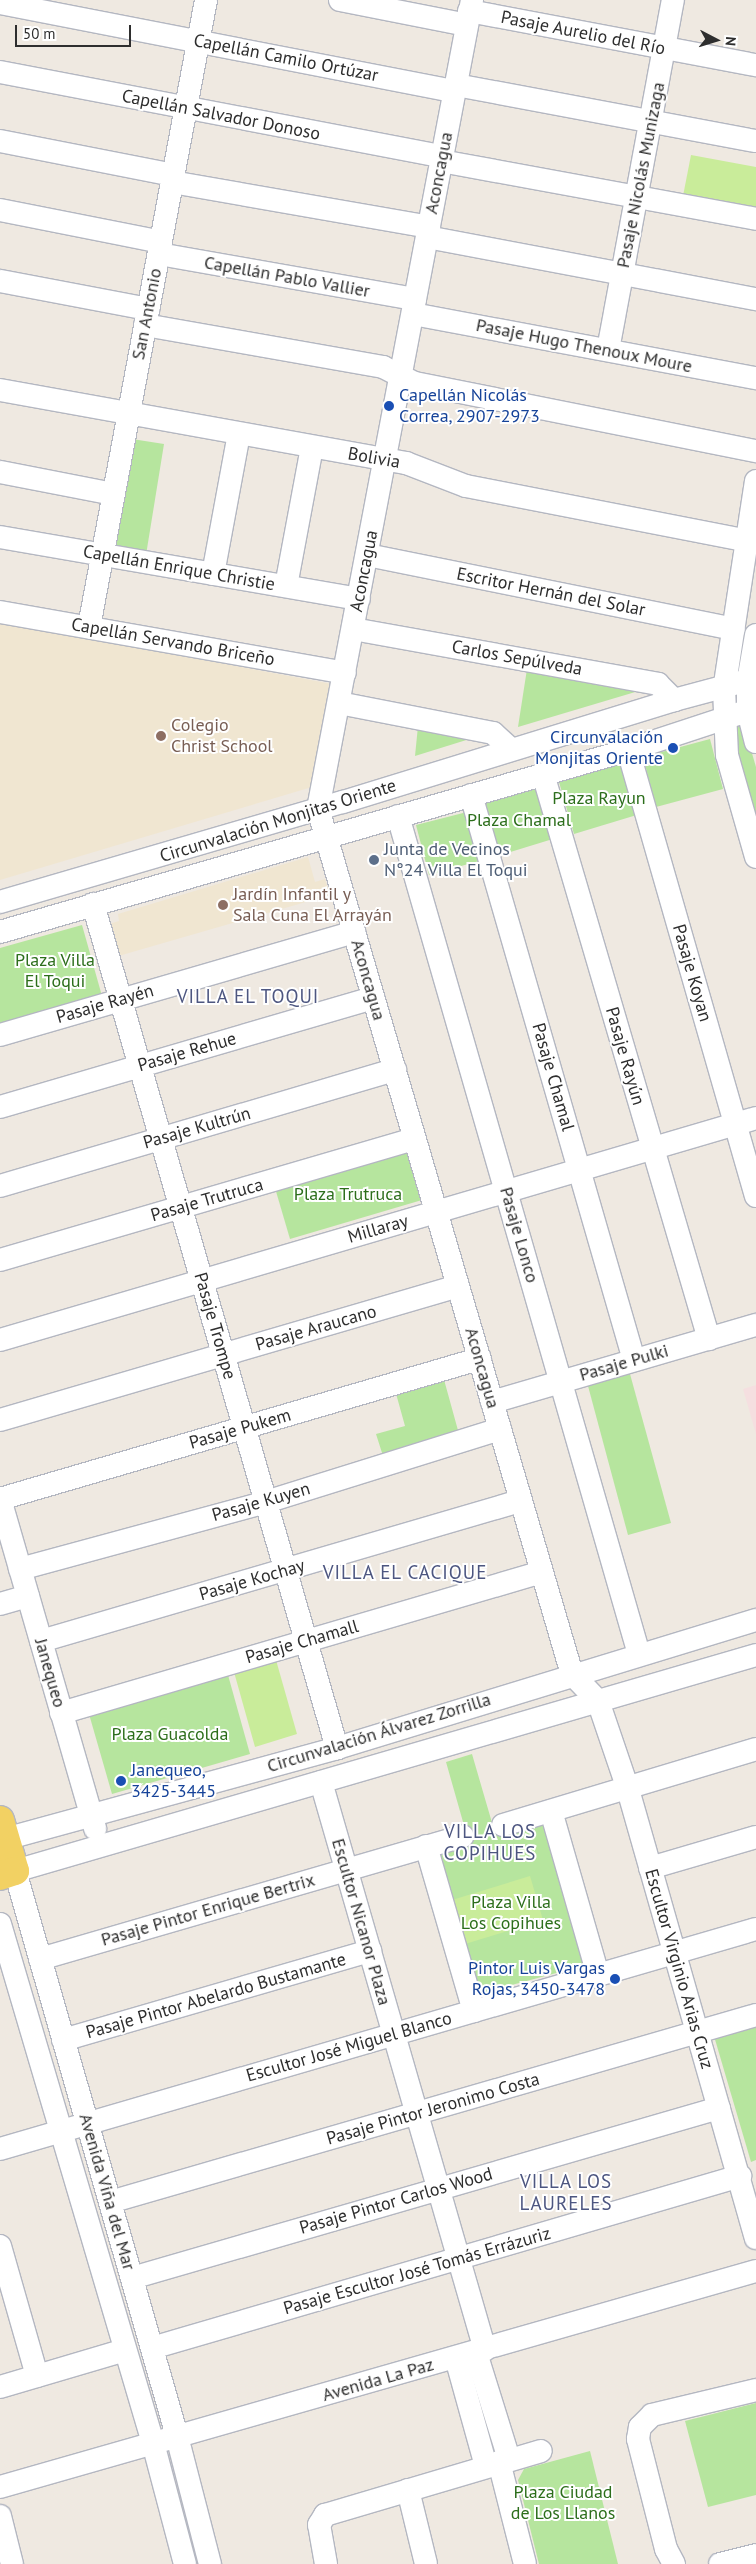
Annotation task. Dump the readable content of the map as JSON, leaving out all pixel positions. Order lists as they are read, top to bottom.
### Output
{
  "streets": {
    "main road": ["Avenida Viña del Mar"],
    "street": [
      "Pasaje Aurelio del Río",
      "Capellán Camilo Ortúzar",
      "Capellán Salvador Donoso",
      "Aconcagua",
      "Pasaje Nicolás Munizaga",
      "Capellán Pablo Vallier",
      "San Antonio",
      "Pasaje Hugo Thenoux Moure",
      "Bolivia",
      "Capellán Enrique Christie",
      "Escritor Hernán del Solar",
      "Capellán Servando Briceño",
      "Carlos Sepúlveda",
      "Circunvalación Monjitas Oriente",
      "Pasaje Koyan",
      "Pasaje Rayén",
      "Pasaje Rehue",
      "Pasaje Rayún",
      "Pasaje Chamal",
      "Pasaje Kultrún",
      "Pasaje Trutruca",
      "Millaray",
      "Pasaje Lonco",
      "Pasaje Trompe",
      "Pasaje Araucano",
      "Pasaje Pulki",
      "Pasaje Pukem",
      "Pasaje Kuyen",
      "Pasaje Kochay",
      "Pasaje Chamall",
      "Janequeo",
      "Circunvalación Álvarez Zorrilla",
      "Pasaje Pintor Enrique Bertrix",
      "Escultor Nicanor Plaza",
      "Escultor Virginio Arias Cruz",
      "Pasaje Pintor Abelardo Bustamante",
      "Escultor José Miguel Blanco",
      "Pasaje Pintor Jeronimo Costa",
      "Pasaje Pintor Carlos Wood",
      "Pasaje Escultor José Tomás Errázuriz",
      "Avenida La Paz"
    ]
  },
  "crossings": [
    ["Pasaje Aurelio del Río", "Aconcagua"],
    ["Pasaje Aurelio del Río", "Pasaje Nicolás Munizaga"],
    ["Capellán Camilo Ortúzar", "Aconcagua"],
    ["Capellán Camilo Ortúzar", "Pasaje Nicolás Munizaga"],
    ["Capellán Camilo Ortúzar", "San Antonio"],
    ["Capellán Salvador Donoso", "Aconcagua"],
    ["Capellán Salvador Donoso", "Pasaje Nicolás Munizaga"],
    ["Capellán Salvador Donoso", "San Antonio"],
    ["Aconcagua", "Capellán Pablo Vallier"],
    ["Aconcagua", "Pasaje Hugo Thenoux Moure"],
    ["Aconcagua", "Bolivia"],
    ["Aconcagua", "Capellán Enrique Christie"],
    ["Aconcagua", "Escritor Hernán del Solar"],
    ["Aconcagua", "Capellán Servando Briceño"],
    ["Aconcagua", "Carlos Sepúlveda"],
    ["Aconcagua", "Circunvalación Monjitas Oriente"],
    ["Aconcagua", "Pasaje Rayén"],
    ["Aconcagua", "Pasaje Rehue"],
    ["Aconcagua", "Pasaje Kultrún"],
    ["Aconcagua", "Pasaje Trutruca"],
    ["Aconcagua", "Millaray"],
    ["Aconcagua", "Pasaje Araucano"],
    ["Aconcagua", "Pasaje Pulki"],
    ["Aconcagua", "Pasaje Pukem"],
    ["Aconcagua", "Pasaje Kuyen"],
    ["Aconcagua", "Pasaje Kochay"],
    ["Aconcagua", "Pasaje Chamall"],
    ["Aconcagua", "Circunvalación Álvarez Zorrilla"],
    ["Aconcagua", "Escultor Virginio Arias Cruz"],
    ["Pasaje Nicolás Munizaga", "Pasaje Hugo Thenoux Moure"],
    ["Capellán Pablo Vallier", "San Antonio"],
    ["Capellán Pablo Vallier", "Pasaje Hugo Thenoux Moure"],
    ["San Antonio", "Bolivia"],
    ["San Antonio", "Capellán Enrique Christie"],
    ["San Antonio", "Capellán Servando Briceño"],
    ["Carlos Sepúlveda", "Circunvalación Monjitas Oriente"],
    ["Circunvalación Monjitas Oriente", "Pasaje Koyan"],
    ["Circunvalación Monjitas Oriente", "Pasaje Rayún"],
    ["Circunvalación Monjitas Oriente", "Pasaje Chamal"],
    ["Circunvalación Monjitas Oriente", "Pasaje Lonco"],
    ["Circunvalación Monjitas Oriente", "Pasaje Trompe"],
    ["Pasaje Koyan", "Millaray"],
    ["Pasaje Rayén", "Pasaje Trompe"],
    ["Pasaje Rehue", "Pasaje Trompe"],
    ["Pasaje Rayún", "Millaray"],
    ["Pasaje Rayún", "Pasaje Pulki"],
    ["Pasaje Chamal", "Millaray"],
    ["Pasaje Chamal", "Pasaje Pulki"],
    ["Pasaje Kultrún", "Pasaje Trompe"],
    ["Pasaje Trutruca", "Pasaje Trompe"],
    ["Millaray", "Pasaje Lonco"],
    ["Millaray", "Pasaje Trompe"],
    ["Pasaje Lonco", "Pasaje Pulki"],
    ["Pasaje Lonco", "Circunvalación Álvarez Zorrilla"],
    ["Pasaje Trompe", "Pasaje Araucano"],
    ["Pasaje Trompe", "Pasaje Pukem"],
    ["Pasaje Trompe", "Pasaje Kuyen"],
    ["Pasaje Trompe", "Pasaje Kochay"],
    ["Pasaje Trompe", "Pasaje Chamall"],
    ["Pasaje Trompe", "Circunvalación Álvarez Zorrilla"],
    ["Pasaje Pukem", "Janequeo"],
    ["Pasaje Kuyen", "Janequeo"],
    ["Pasaje Kochay", "Janequeo"],
    ["Pasaje Chamall", "Janequeo"],
    ["Janequeo", "Circunvalación Álvarez Zorrilla"],
    ["Circunvalación Álvarez Zorrilla", "Escultor Nicanor Plaza"],
    ["Circunvalación Álvarez Zorrilla", "Escultor Virginio Arias Cruz"],
    ["Circunvalación Álvarez Zorrilla", "Avenida Viña del Mar"],
    ["Pasaje Pintor Enrique Bertrix", "Escultor Nicanor Plaza"],
    ["Pasaje Pintor Enrique Bertrix", "Avenida Viña del Mar"],
    ["Escultor Nicanor Plaza", "Pasaje Pintor Abelardo Bustamante"],
    ["Escultor Nicanor Plaza", "Escultor José Miguel Blanco"],
    ["Escultor Nicanor Plaza", "Pasaje Pintor Jeronimo Costa"],
    ["Escultor Nicanor Plaza", "Pasaje Pintor Carlos Wood"],
    ["Escultor Nicanor Plaza", "Pasaje Escultor José Tomás Errázuriz"],
    ["Escultor Nicanor Plaza", "Avenida La Paz"],
    ["Escultor Virginio Arias Cruz", "Escultor José Miguel Blanco"],
    ["Escultor Virginio Arias Cruz", "Pasaje Pintor Jeronimo Costa"],
    ["Escultor Virginio Arias Cruz", "Pasaje Pintor Carlos Wood"],
    ["Escultor Virginio Arias Cruz", "Pasaje Escultor José Tomás Errázuriz"],
    ["Pasaje Pintor Abelardo Bustamante", "Avenida Viña del Mar"],
    ["Escultor José Miguel Blanco", "Avenida Viña del Mar"],
    ["Pasaje Pintor Jeronimo Costa", "Avenida Viña del Mar"],
    ["Avenida Viña del Mar", "Pasaje Pintor Carlos Wood"],
    ["Avenida Viña del Mar", "Pasaje Escultor José Tomás Errázuriz"],
    ["Avenida Viña del Mar", "Avenida La Paz"]
  ],
  "districts": [
    "VILLA EL TOQUI",
    "VILLA EL CACIQUE",
    "VILLA LOS COPIHUES",
    "VILLA LOS LAURELES"
  ],
  "parks": [
    "Plaza Rayun",
    "Plaza Chamal",
    "Plaza Villa El Toqui",
    "Plaza Trutruca",
    "Plaza Guacolda",
    "Plaza Villa Los Copihues",
    "Plaza Ciudad de Los Llanos"
  ],
  "places": [
    "Capellán Nicolás Correa, 2907-2973",
    "Colegio Christ School",
    "Circunvalación Monjitas Oriente",
    "Junta de Vecinos N°24 Villa El Toqui",
    "Jardín Infantil y Sala Cuna El Arrayán",
    "Janequeo, 3425-3445",
    "Pintor Luis Vargas Rojas, 3450-3478"
  ],
  "scale_bar": "50 m",
  "north": "right"
}
